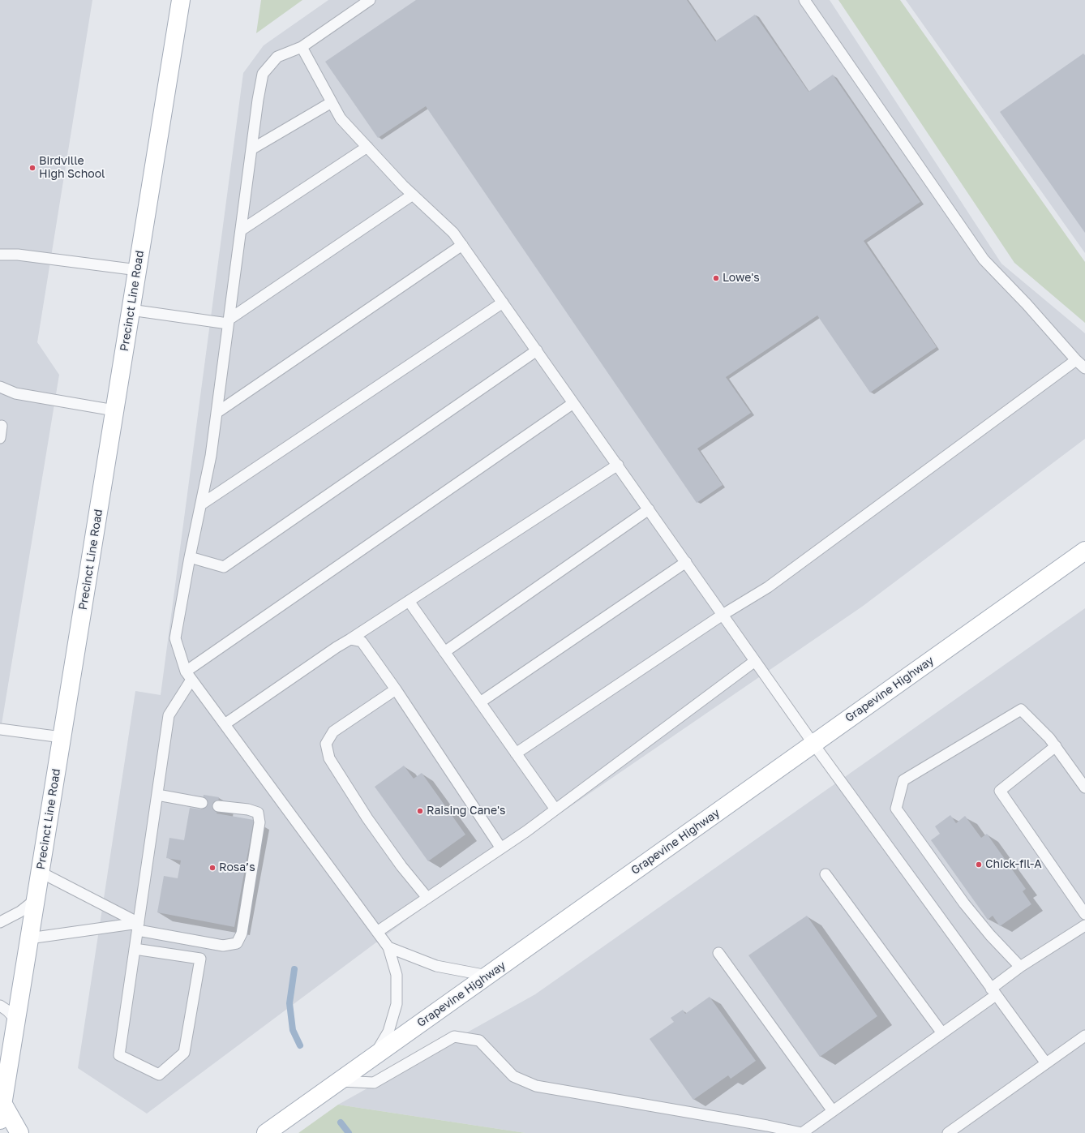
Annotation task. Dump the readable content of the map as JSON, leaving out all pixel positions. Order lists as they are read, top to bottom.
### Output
{
  "streets": {
    "main road": ["Precinct Line Road", "Grapevine Highway"]
  },
  "places": [
    "Birdville High School",
    "Lowe's",
    "Raising Cane's",
    "Chick-fil-A",
    "Rosa’s"
  ]
}
